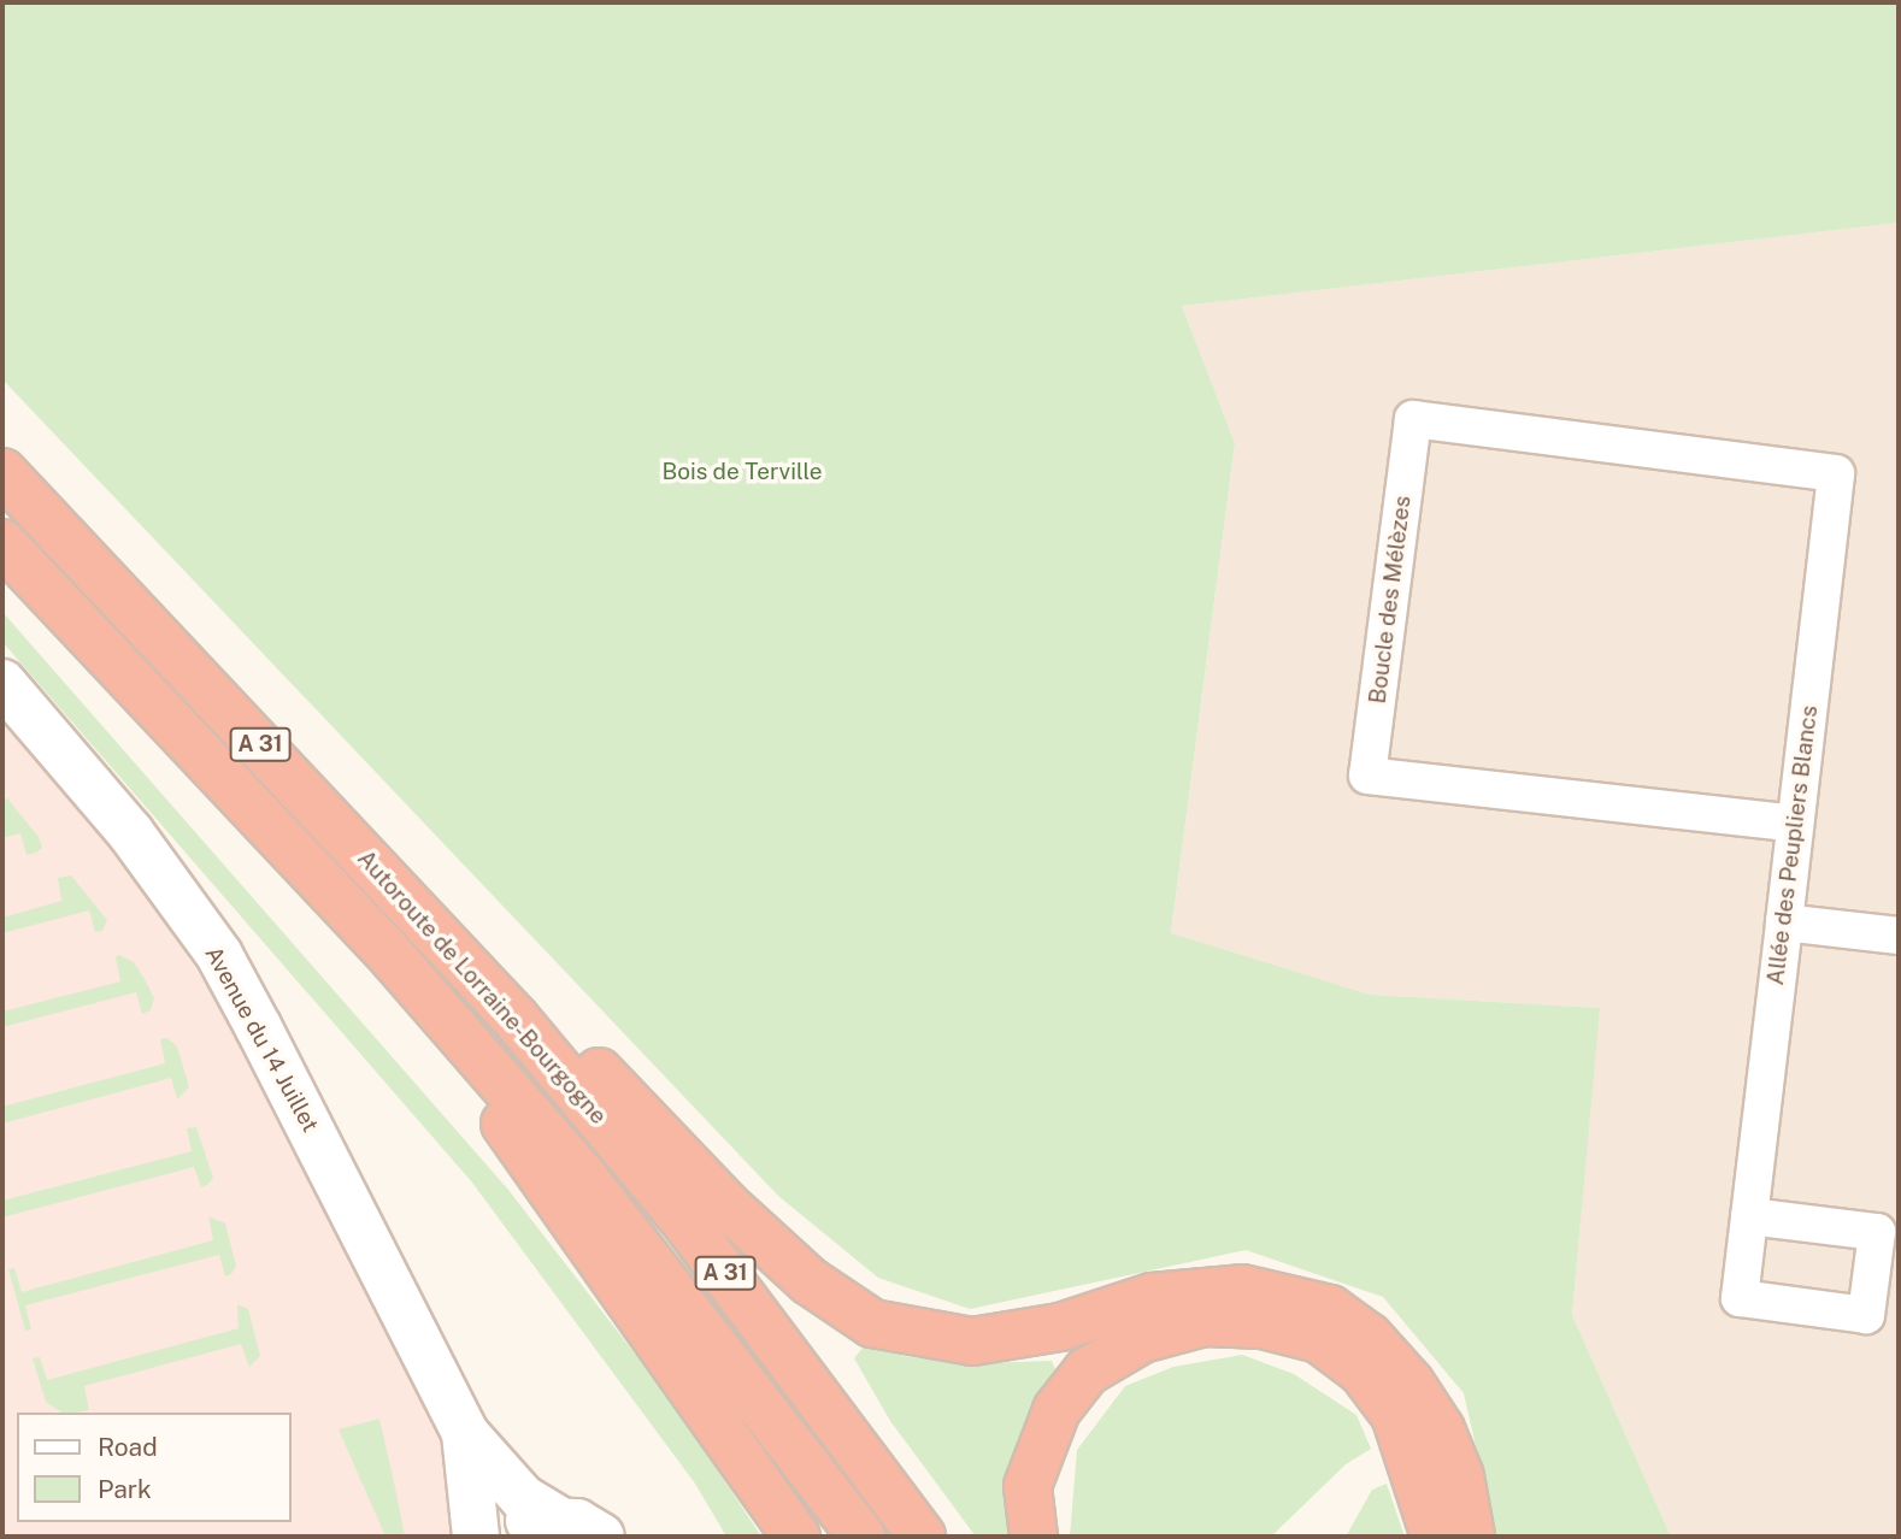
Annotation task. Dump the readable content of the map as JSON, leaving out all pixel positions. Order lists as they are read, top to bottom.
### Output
{
  "streets": {
    "highway": ["A 31", "Autoroute de Lorraine-Bourgogne"],
    "main road": ["Avenue du 14 Juillet"],
    "street": ["Boucle des Mélèzes", "Allée des Peupliers Blancs"]
  },
  "crossings": [
    ["Boucle des Mélèzes", "Allée des Peupliers Blancs"]
  ],
  "parks": ["Bois de Terville"],
  "legend": ["Road", "Park"]
}
